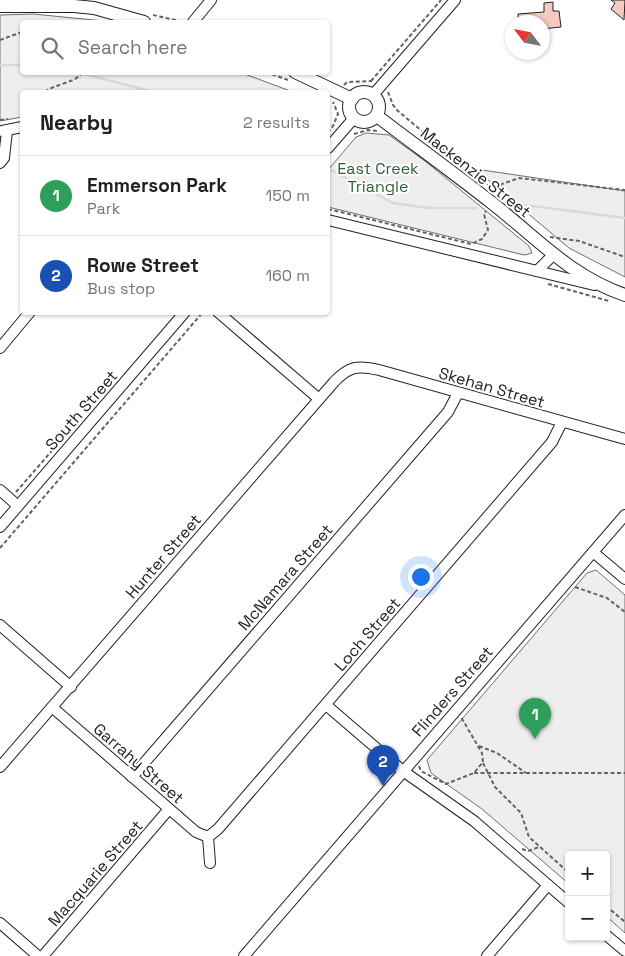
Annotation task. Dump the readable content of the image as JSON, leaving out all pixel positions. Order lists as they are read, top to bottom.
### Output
{
  "streets": {
    "main road": ["Mackenzie Street"],
    "street": [
      "Skehan Street",
      "South Street",
      "Hunter Street",
      "McNamara Street",
      "Loch Street",
      "Flinders Street",
      "Garrahy Street",
      "Macquarie Street"
    ]
  },
  "crossings": [
    ["Skehan Street", "Hunter Street"],
    ["Skehan Street", "McNamara Street"],
    ["Skehan Street", "Loch Street"],
    ["Hunter Street", "Garrahy Street"],
    ["McNamara Street", "Garrahy Street"],
    ["Loch Street", "Garrahy Street"],
    ["Garrahy Street", "Macquarie Street"]
  ],
  "parks": ["East Creek Triangle"],
  "north": "top left",
  "page": {
    "search": "Search here",
    "heading": ["Nearby", "2 results"],
    "list": [
      {
        "mark": "1",
        "name": "Emmerson Park",
        "note": "Park",
        "value": "150 m"
      },
      {
        "mark": "2",
        "name": "Rowe Street",
        "note": "Bus stop",
        "value": "160 m"
      }
    ],
    "pins": ["1", "2"],
    "map_buttons": ["+", "−"]
  }
}
